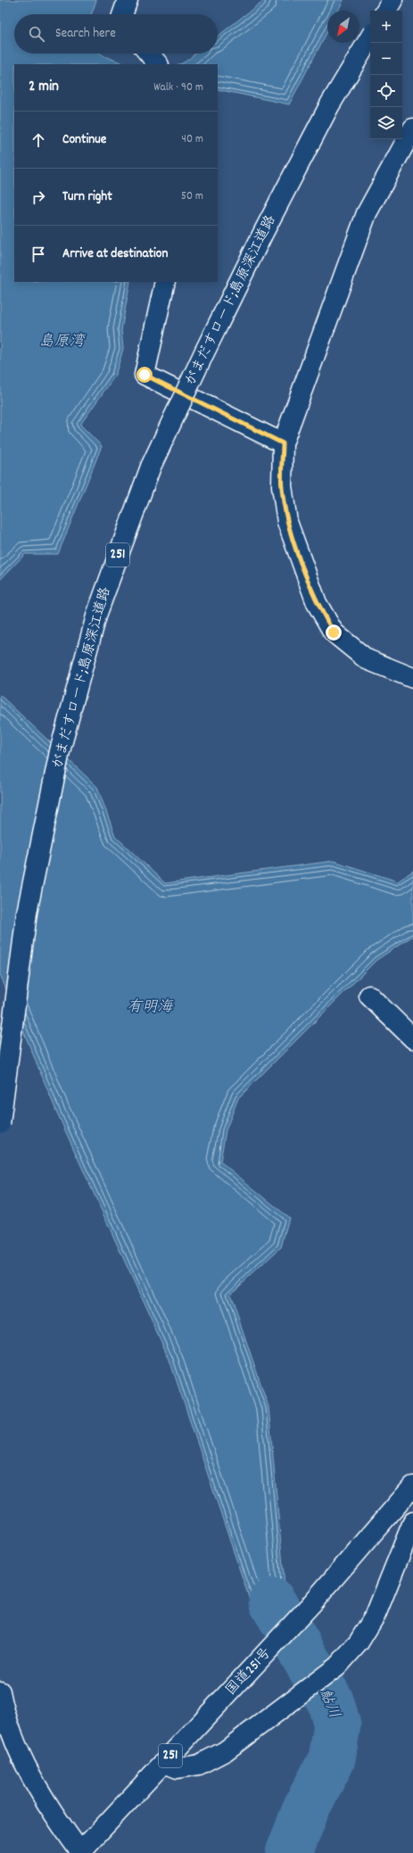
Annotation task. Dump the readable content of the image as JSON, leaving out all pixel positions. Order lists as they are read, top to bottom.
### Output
{
  "streets": {
    "main road": ["がまだすロード;島原深江道路", "251", "国道251号"]
  },
  "crossings": [
    ["251", "国道251号"]
  ],
  "water": ["島原湾", "有明海", "鮎川"],
  "north": "bottom left",
  "page": {
    "map_buttons": ["+", "−"],
    "search": "Search here",
    "heading": ["2 min", "Walk · 90 m"],
    "list": [
      ["Continue", "40 m"],
      ["Turn right", "50 m"],
      "Arrive at destination"
    ]
  }
}
